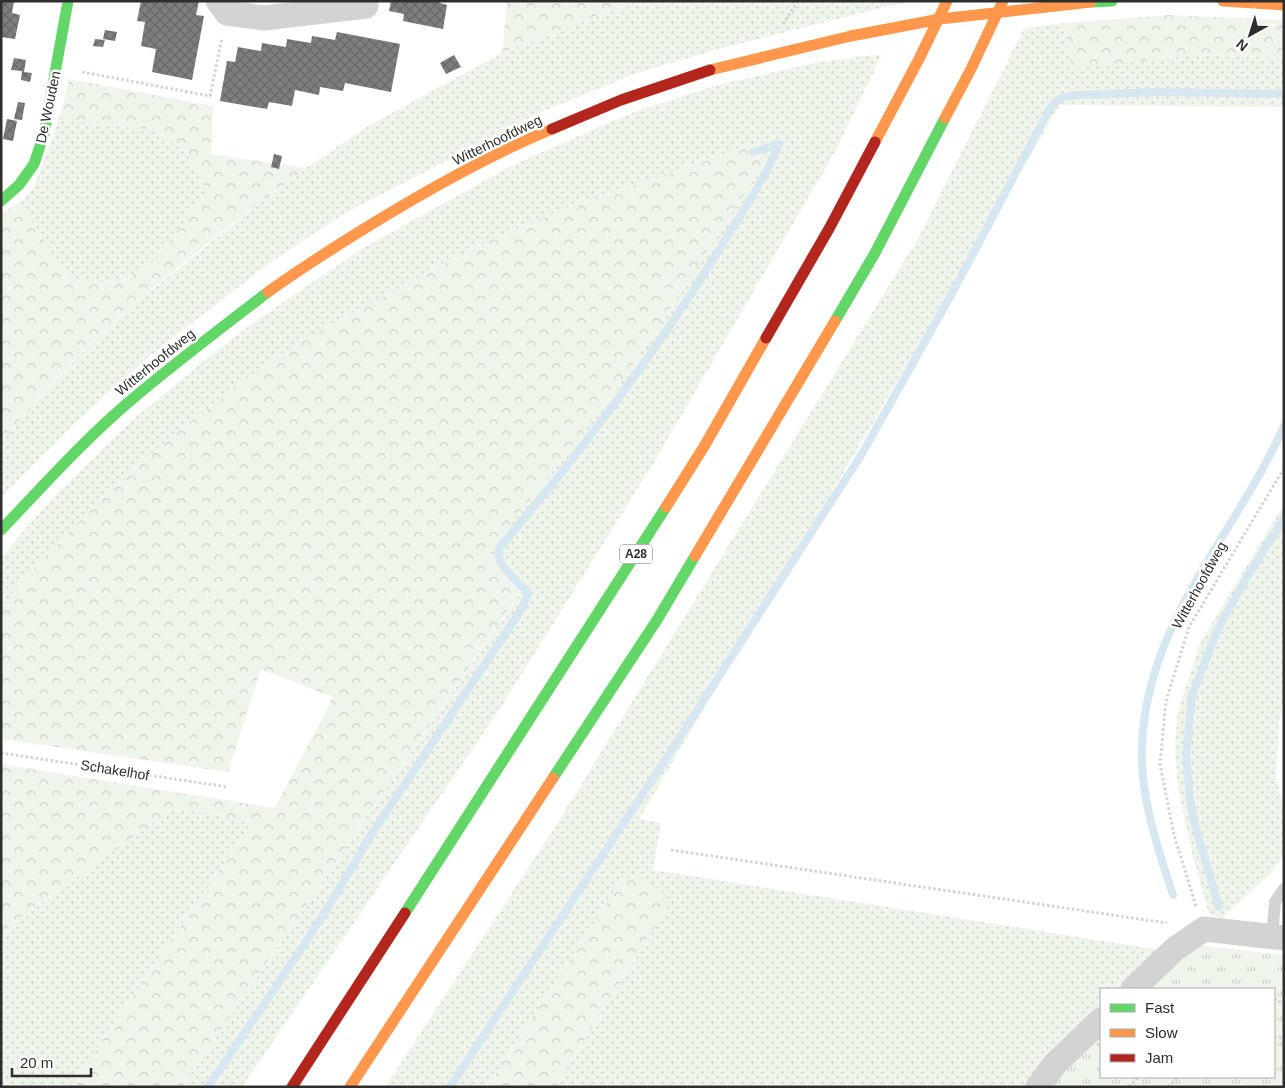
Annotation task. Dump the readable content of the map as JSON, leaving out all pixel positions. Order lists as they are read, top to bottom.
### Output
{
  "streets": {
    "main road": ["De Wouden", "Witterhoofdweg", "A28"],
    "path": ["Schakelhof"]
  },
  "legend": ["Fast", "Slow", "Jam"],
  "scale_bar": "20 m",
  "north": "bottom left"
}
